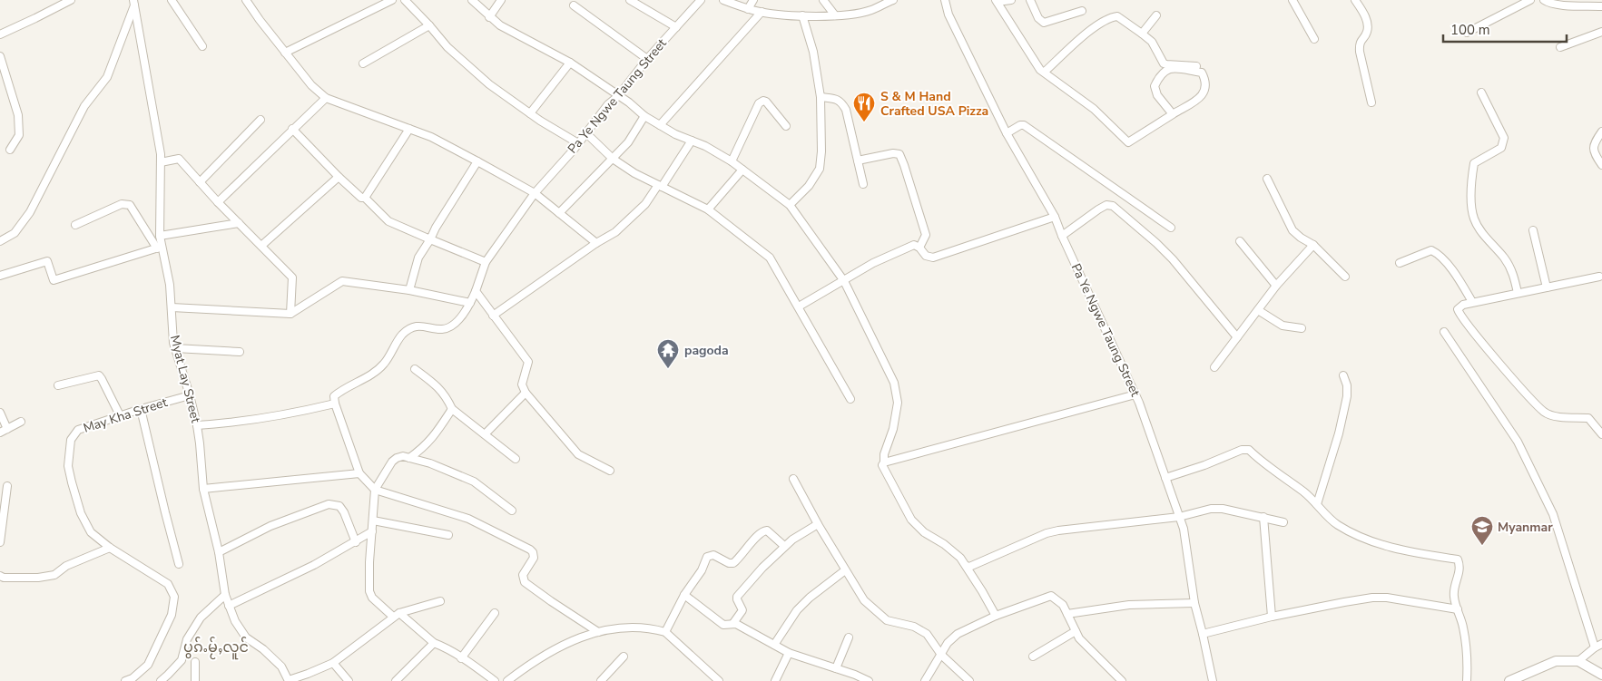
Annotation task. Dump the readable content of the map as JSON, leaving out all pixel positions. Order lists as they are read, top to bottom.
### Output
{
  "streets": {
    "street": ["Pa Ye Ngwe Taung Street", "Myat Lay Street", "May Kha Street"]
  },
  "crossings": [
    ["Myat Lay Street", "May Kha Street"]
  ],
  "districts": ["ပွၵ်ႉမႂ်ႇလူင်"],
  "places": {
    "restaurant": ["S & M Hand Crafted USA Pizza"],
    "temple": ["pagoda"],
    "school or university": ["Myanmar"]
  },
  "scale_bar": "100 m"
}
